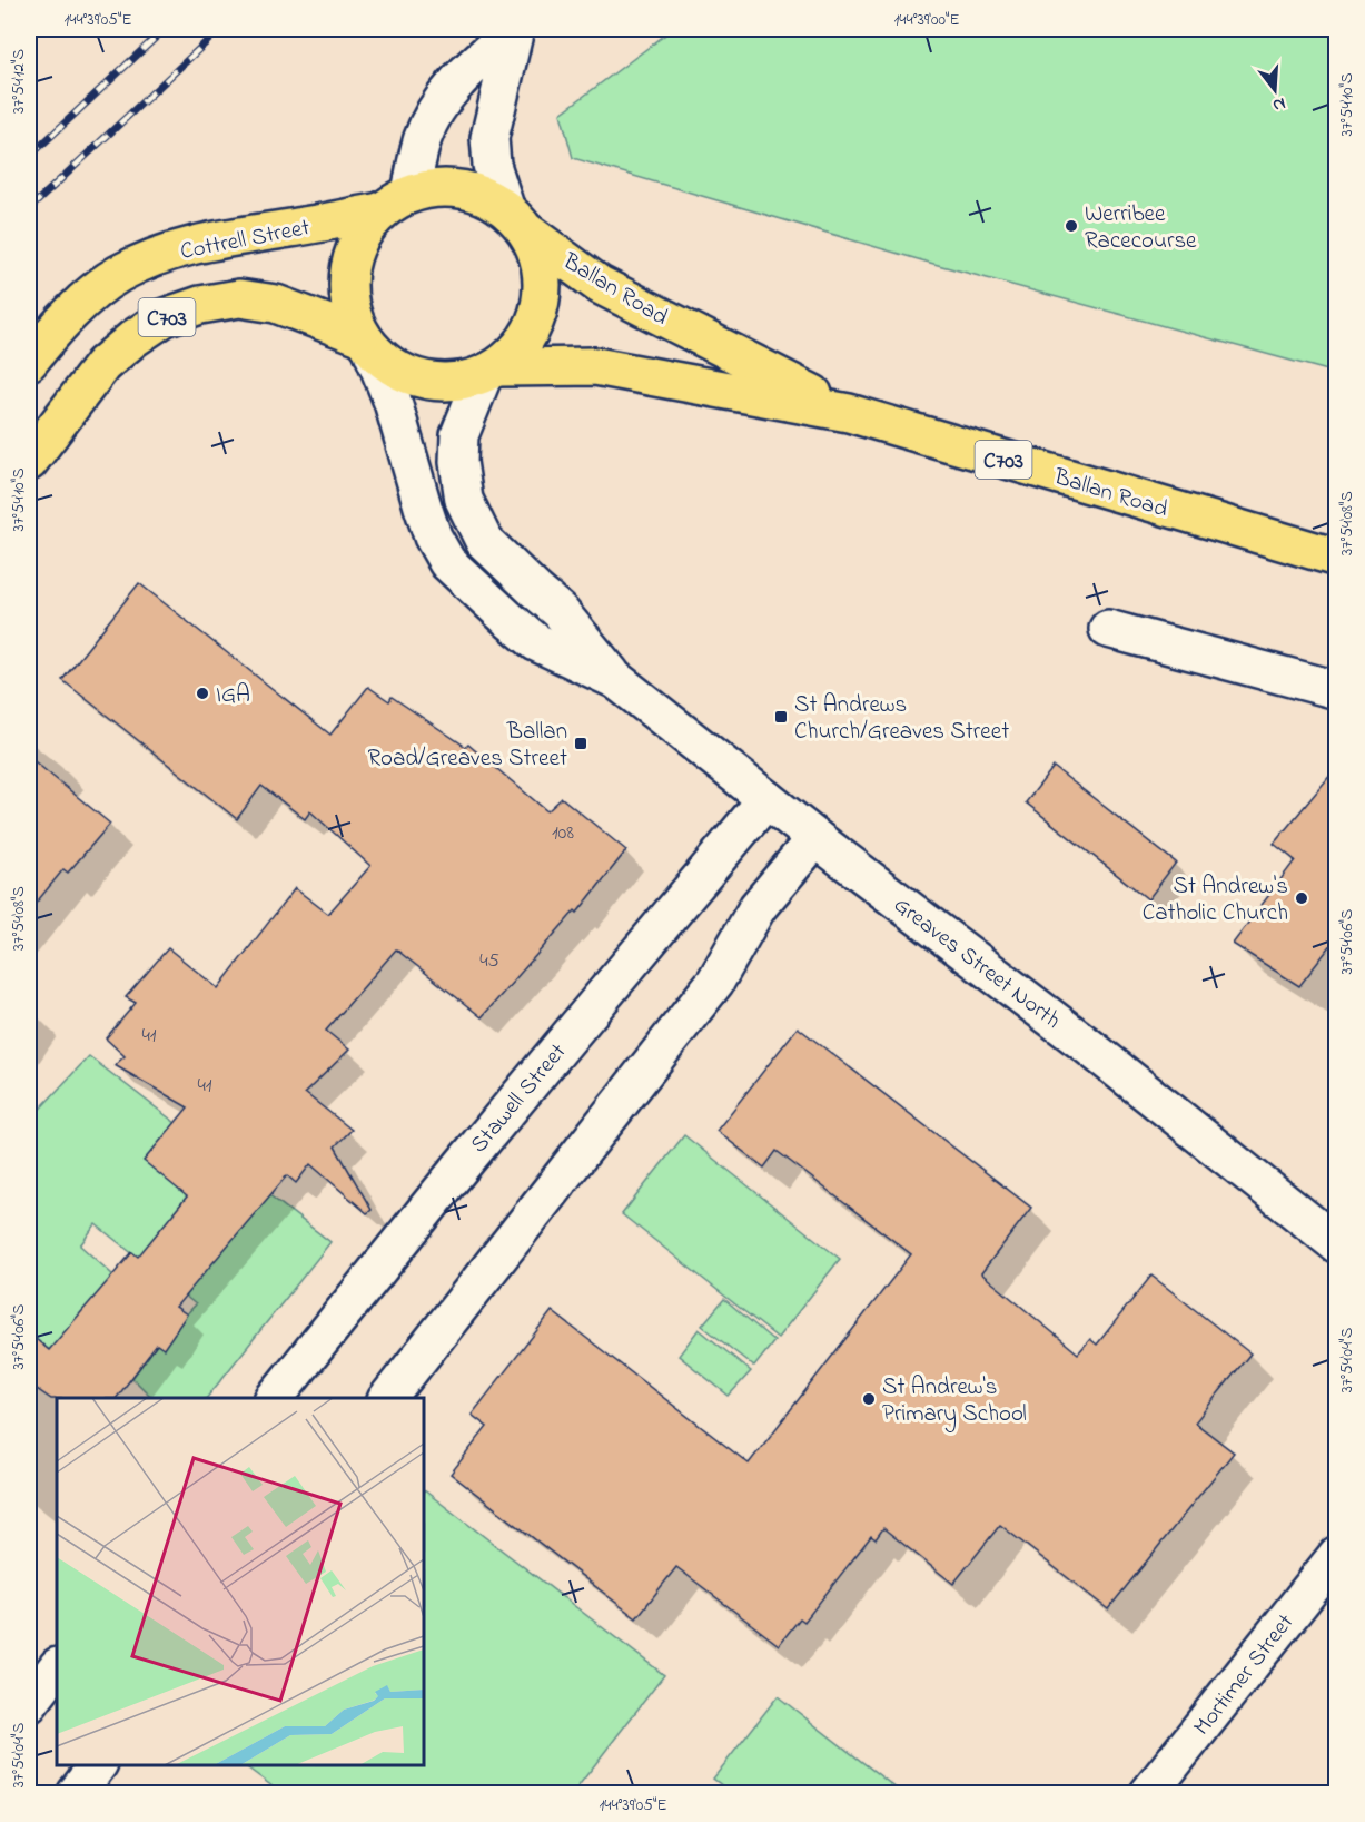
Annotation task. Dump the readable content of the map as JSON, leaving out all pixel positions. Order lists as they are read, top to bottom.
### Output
{
  "streets": {
    "main road": ["Cottrell Street", "Ballan Road", "C703"],
    "street": ["Greaves Street North", "Stawell Street", "Mortimer Street"]
  },
  "crossings": [
    ["Cottrell Street", "Ballan Road"],
    ["Cottrell Street", "C703"],
    ["Cottrell Street", "Greaves Street North"],
    ["Ballan Road", "C703"],
    ["Ballan Road", "Greaves Street North"],
    ["C703", "Greaves Street North"],
    ["Greaves Street North", "Stawell Street"]
  ],
  "places": {
    "other": [
      "Werribee Racecourse",
      "IGA",
      "St Andrew's Catholic Church",
      "St Andrew's Primary School"
    ],
    "transit": ["St Andrews Church/Greaves Street", "Ballan Road/Greaves Street"]
  },
  "house_numbers": [
    "108",
    "45",
    "41",
    "41"
  ],
  "north": "bottom",
  "coordinates": [
    "144°39'05\"E",
    "144°39'00\"E",
    "37°54'12\"S",
    "37°54'10\"S",
    "37°54'08\"S",
    "37°54'06\"S",
    "37°54'04\"S"
  ]
}
